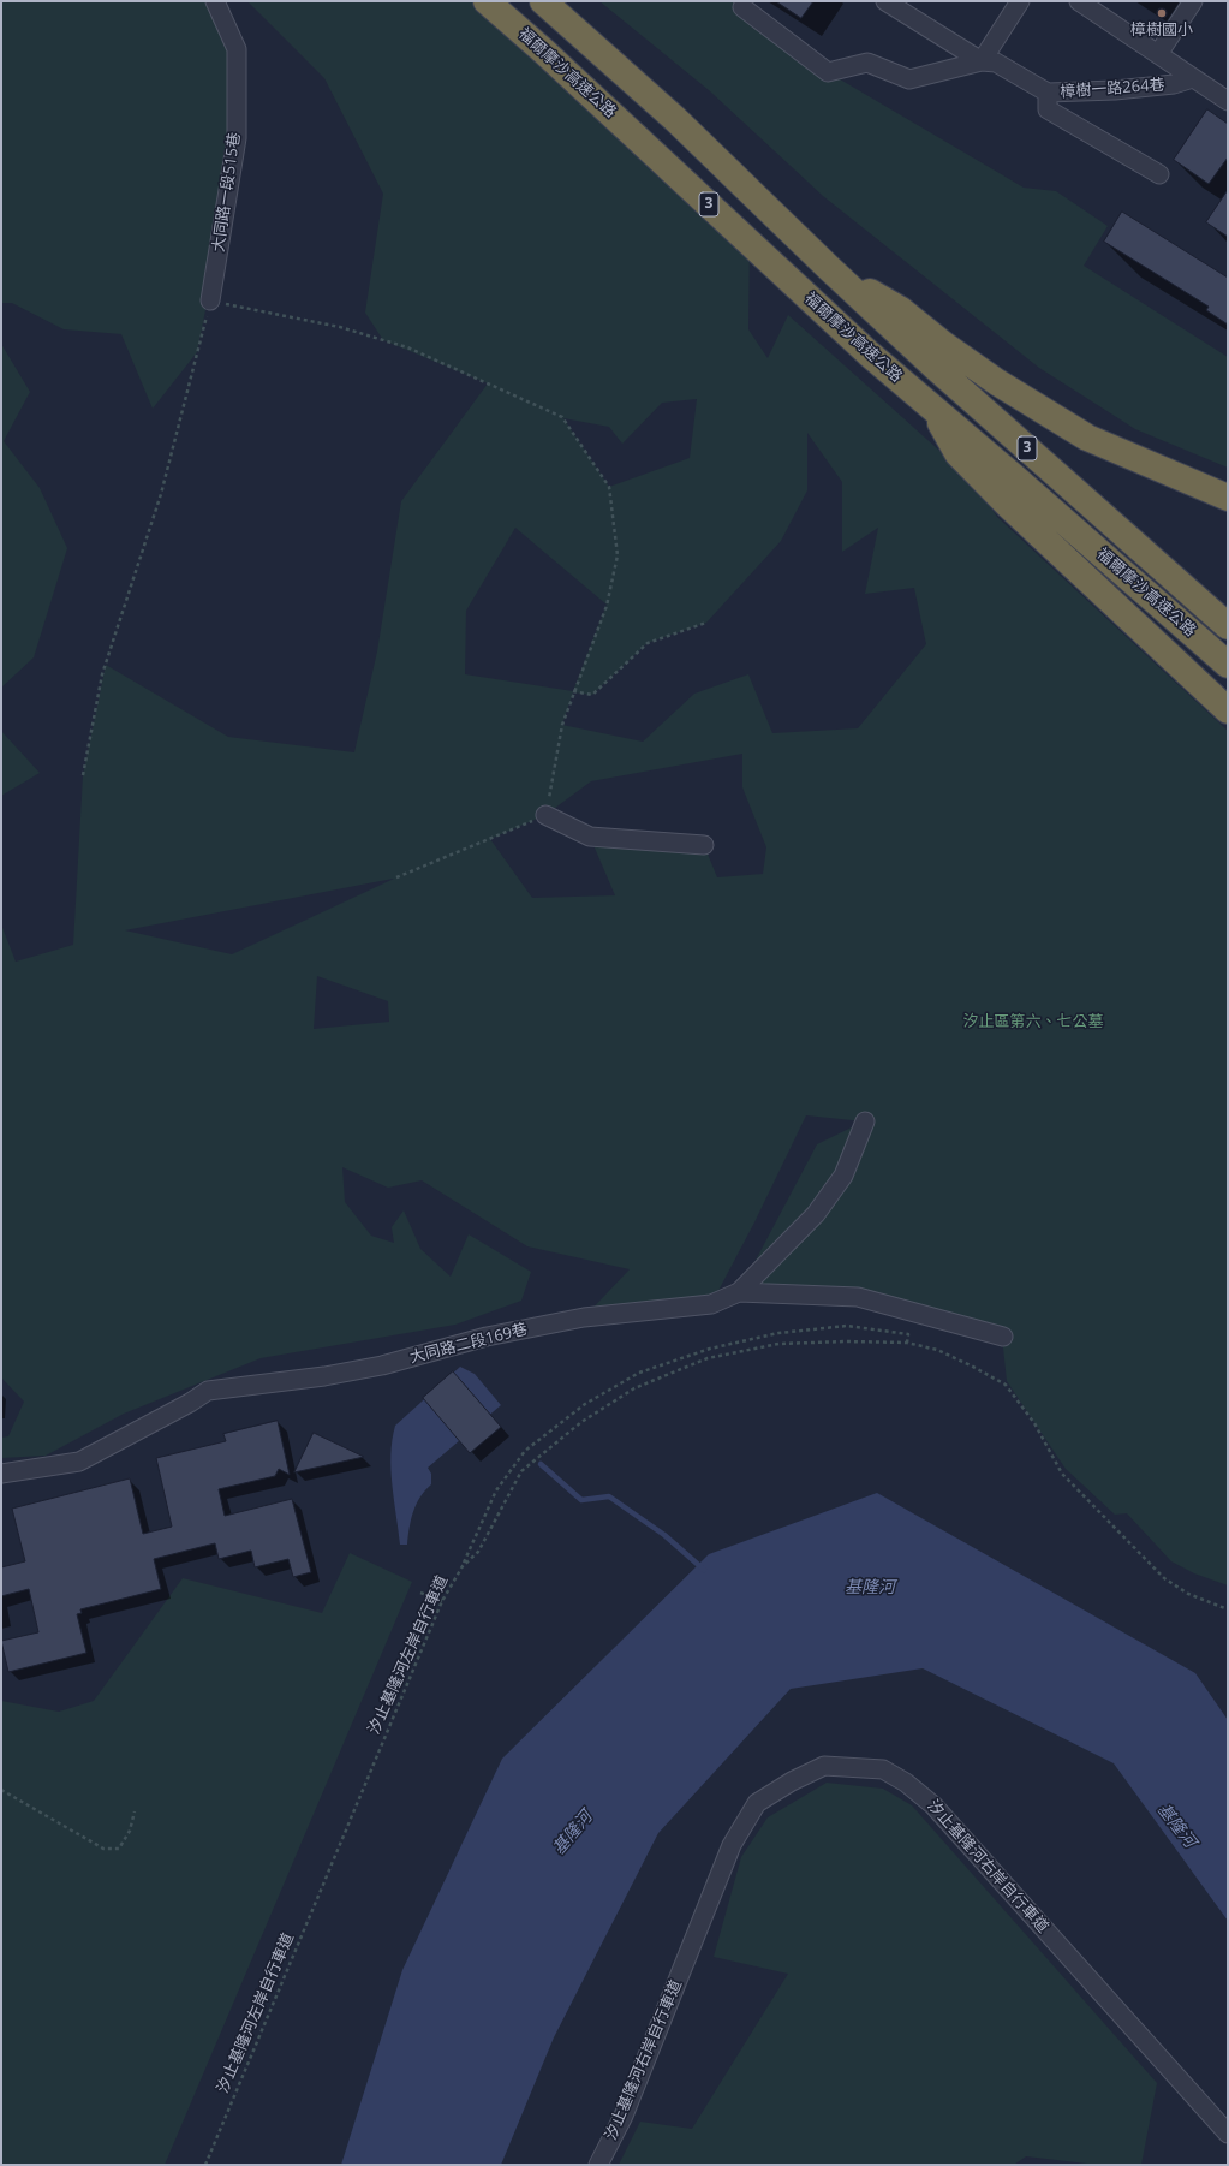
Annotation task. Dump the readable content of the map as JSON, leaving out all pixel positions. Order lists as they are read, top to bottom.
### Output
{
  "streets": {
    "highway": ["福爾摩沙高速公路", "3"],
    "street": [
      "樟樹一路264巷",
      "大同路一段515巷",
      "大同路二段169巷",
      "汐止基隆河右岸自行車道"
    ],
    "path": ["汐止基隆河左岸自行車道"]
  },
  "water": ["基隆河"],
  "parks": ["汐止區第六、七公墓"],
  "places": ["樟樹國小"]
}
